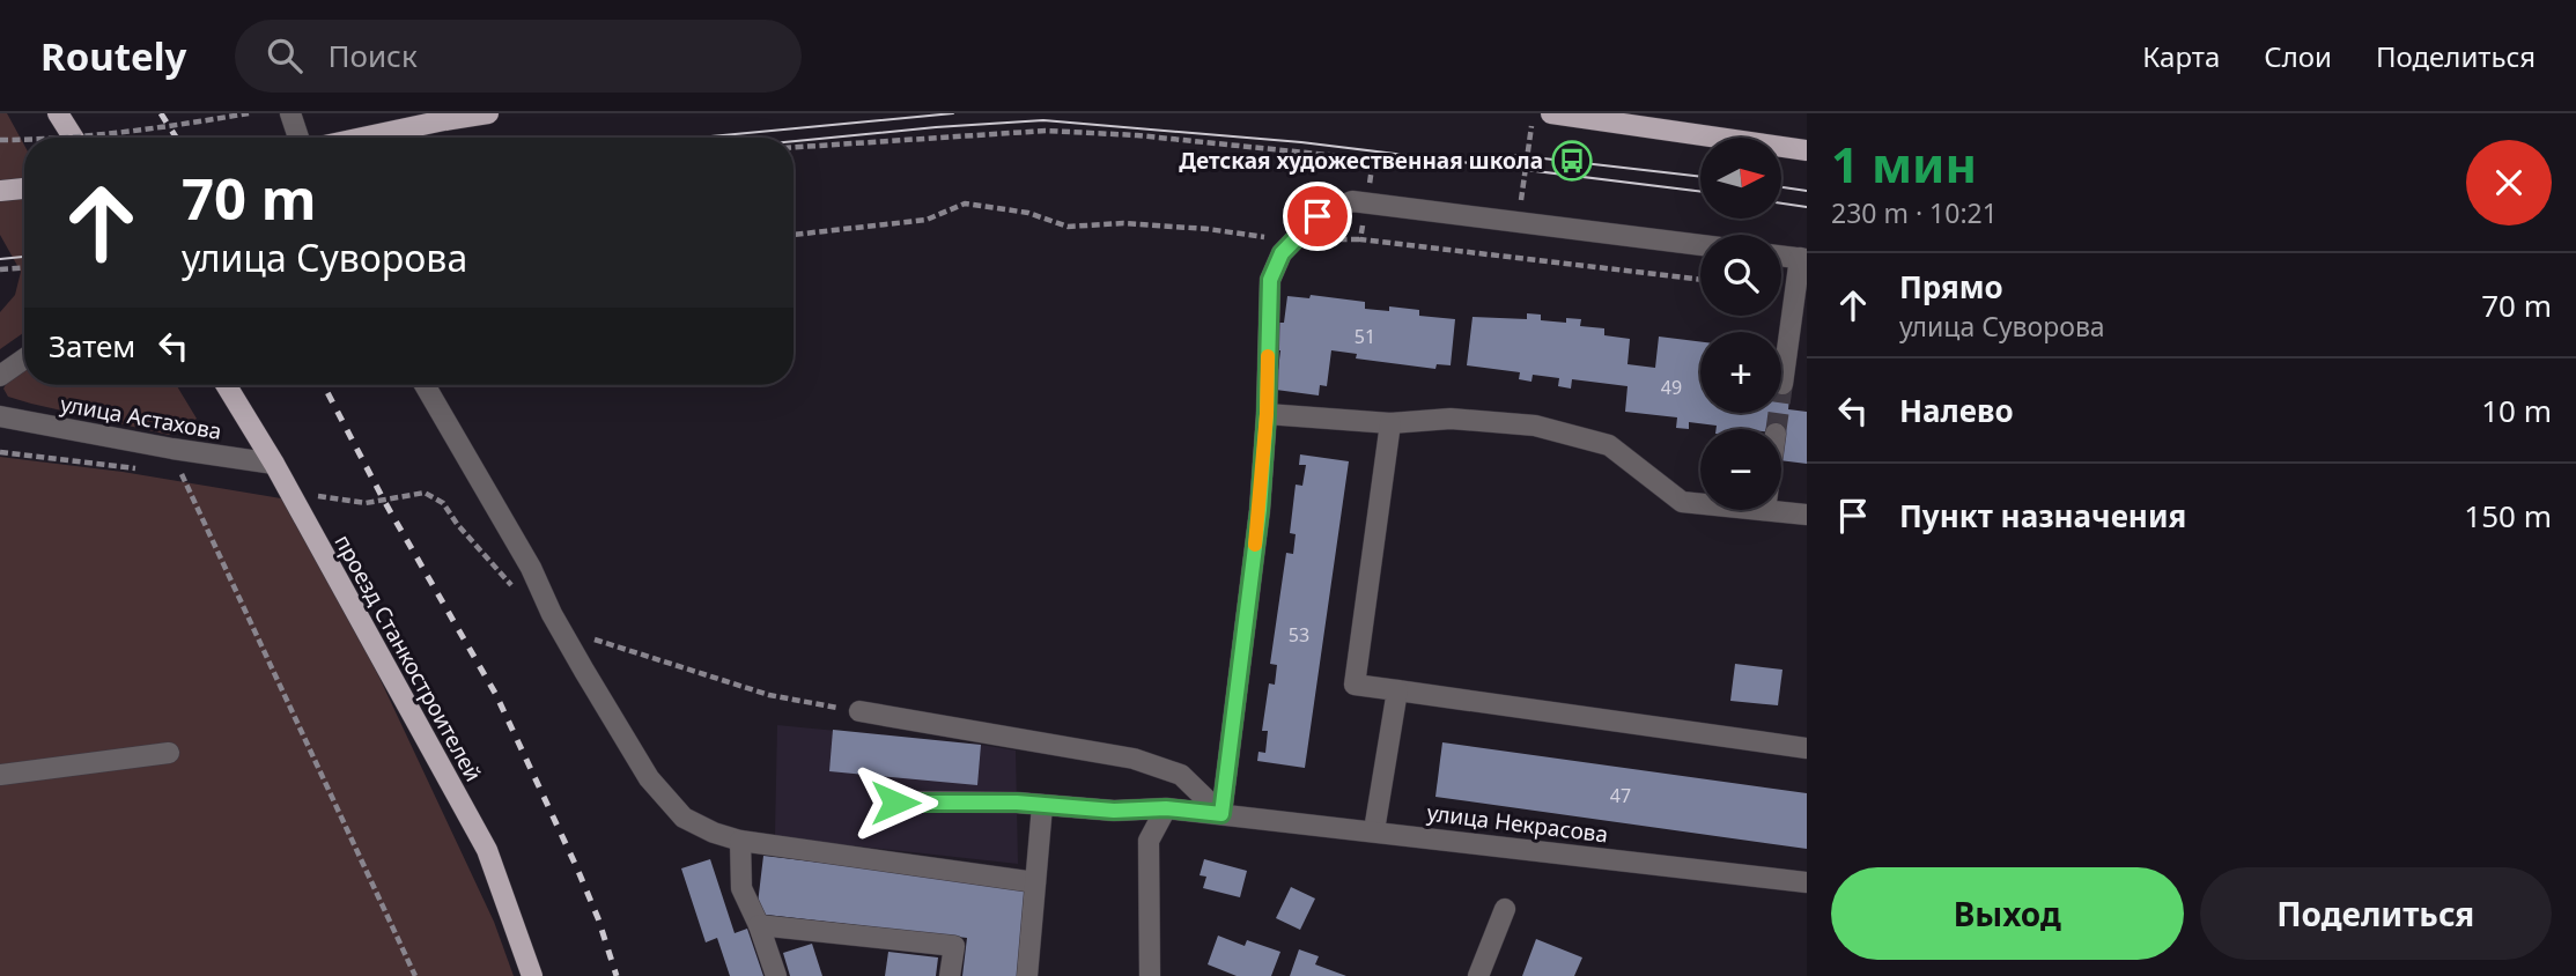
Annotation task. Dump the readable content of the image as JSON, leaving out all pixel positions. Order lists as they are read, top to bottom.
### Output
{
  "streets": {
    "main road": ["проезд Станкостроителей"],
    "street": ["улица Астахова", "улица Некрасова"]
  },
  "crossings": [
    ["улица Астахова", "проезд Станкостроителей"]
  ],
  "places": {
    "bus stop": ["Детская художественная школа"]
  },
  "house_numbers": [
    "51",
    "49",
    "53",
    "47"
  ],
  "north": "right",
  "page": {
    "header": "Routely",
    "search": "Поиск",
    "nav": ["Карта", "Слои", "Поделиться"],
    "heading": ["1 мин", "230 m · 10:21"],
    "map_buttons": ["+", "−"],
    "turn": ["70 m", "улица Суворова"],
    "list": [
      {
        "name": "Прямо",
        "note": "улица Суворова",
        "value": "70 m"
      },
      {
        "name": "Налево",
        "value": "10 m"
      },
      {
        "name": "Пункт назначения",
        "value": "150 m"
      }
    ],
    "then": "Затем",
    "buttons": ["Выход", "Поделиться"]
  }
}
